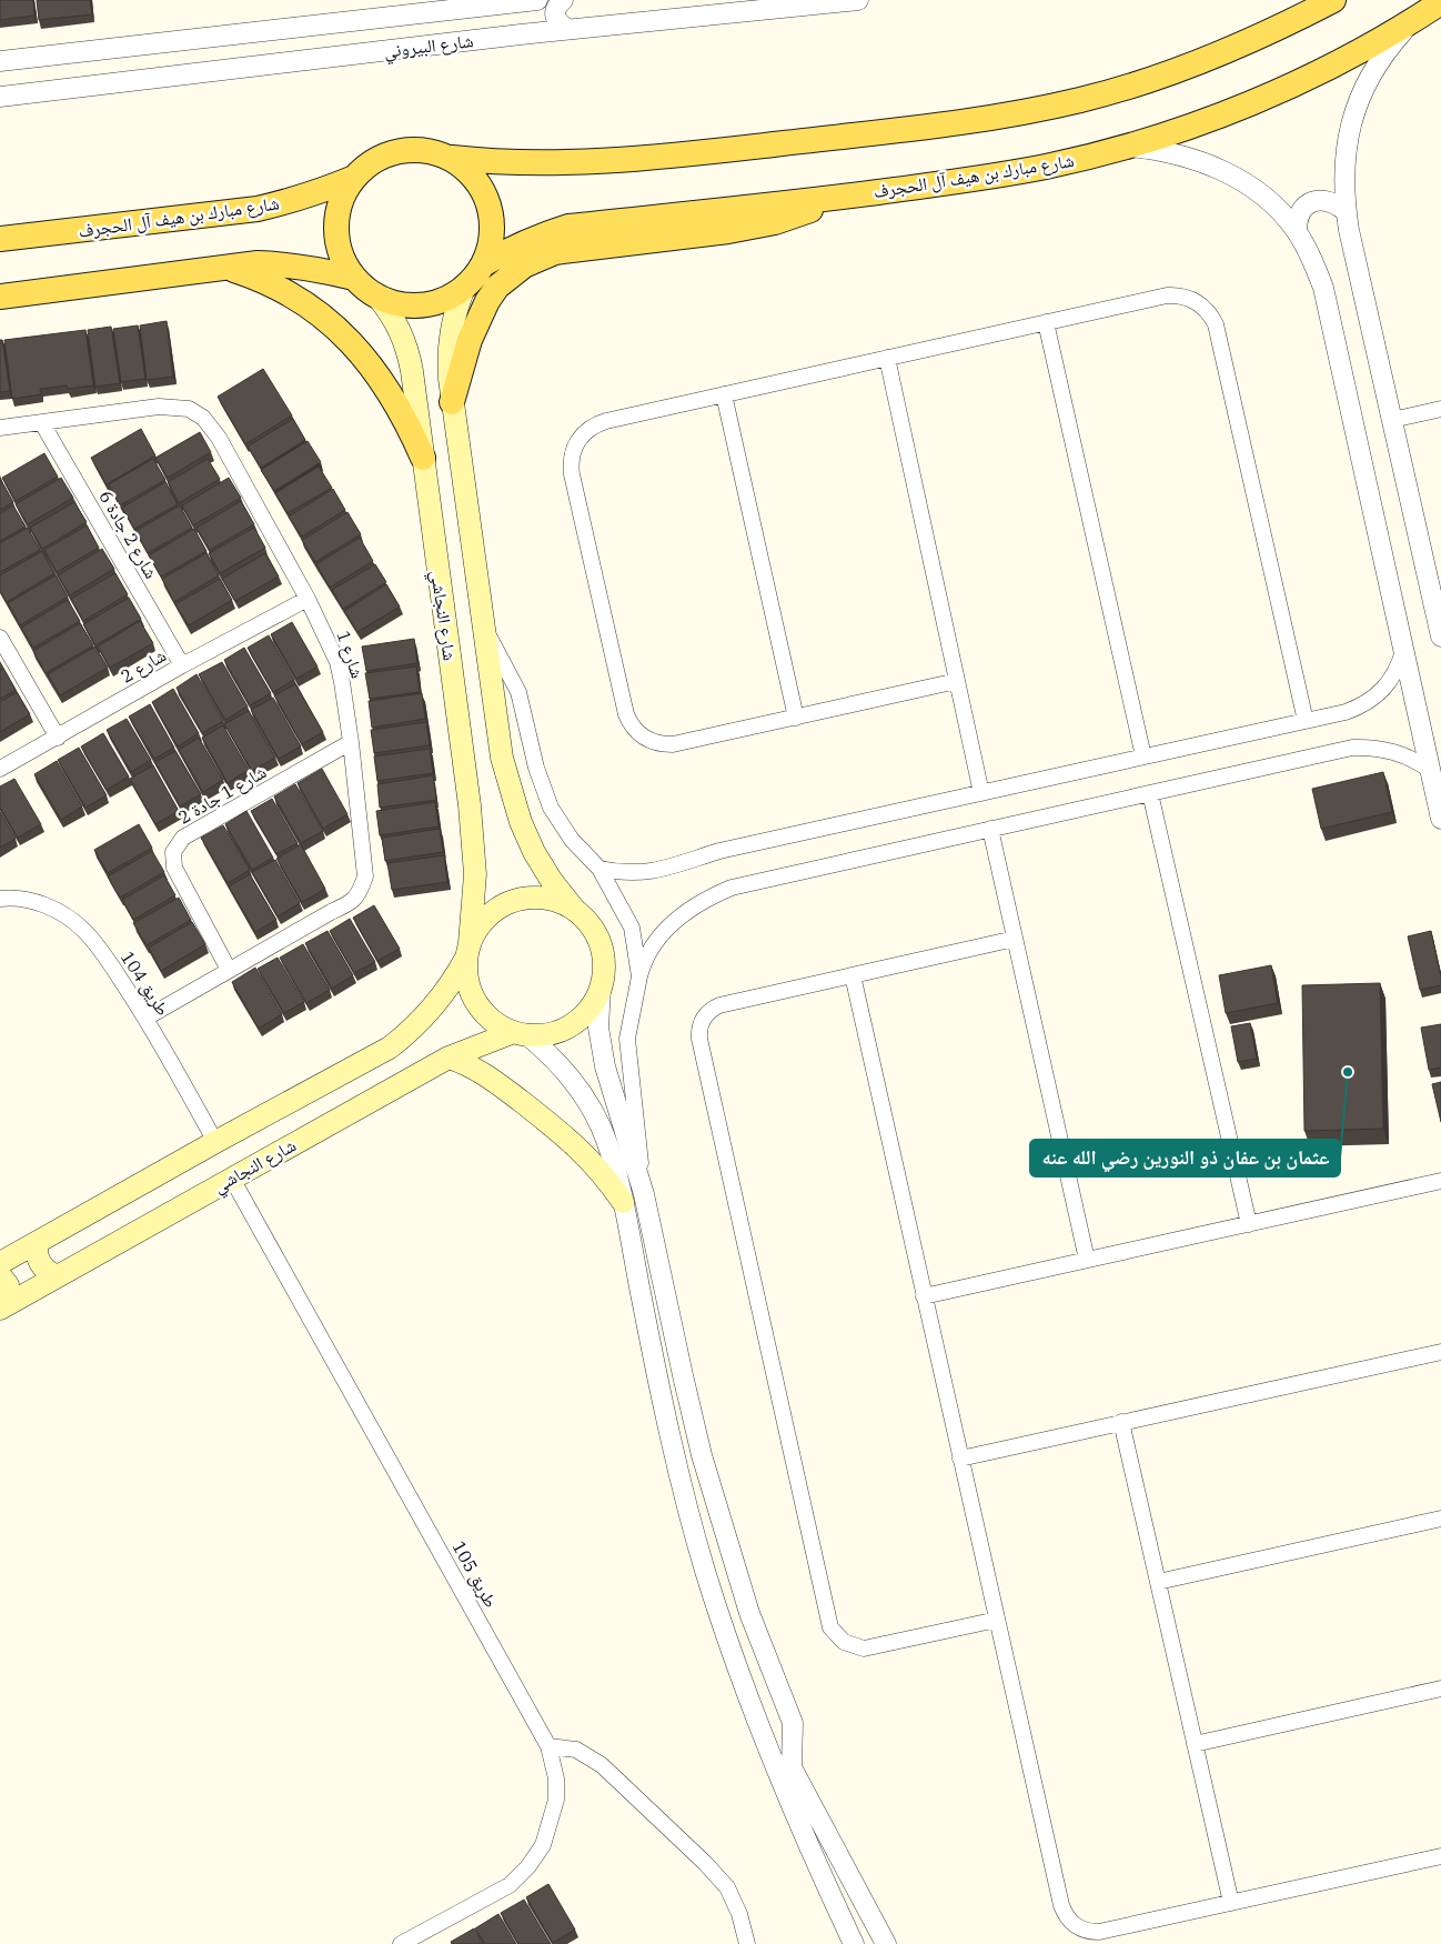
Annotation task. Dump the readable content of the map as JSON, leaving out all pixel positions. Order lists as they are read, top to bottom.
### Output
{
  "streets": {
    "main road": ["شارع مبارك بن هيف آل الحجرف", "شارع النجاشي"],
    "street": [
      "شارع البيروني",
      "شارع 2 جادة 6",
      "شارع 1",
      "شارع 2",
      "شارع 1 جادة 2",
      "طريق 104",
      "طريق 105"
    ]
  },
  "crossings": [
    ["شارع مبارك بن هيف آل الحجرف", "شارع النجاشي"],
    ["شارع 2 جادة 6", "شارع 1"],
    ["شارع 2 جادة 6", "شارع 2"],
    ["شارع النجاشي", "طريق 104"],
    ["شارع النجاشي", "طريق 105"],
    ["شارع 1", "شارع 2"],
    ["شارع 1", "شارع 1 جادة 2"],
    ["شارع 1", "طريق 104"]
  ],
  "places": ["عثمان بن عفان ذو النورين رضي الله عنه"]
}
